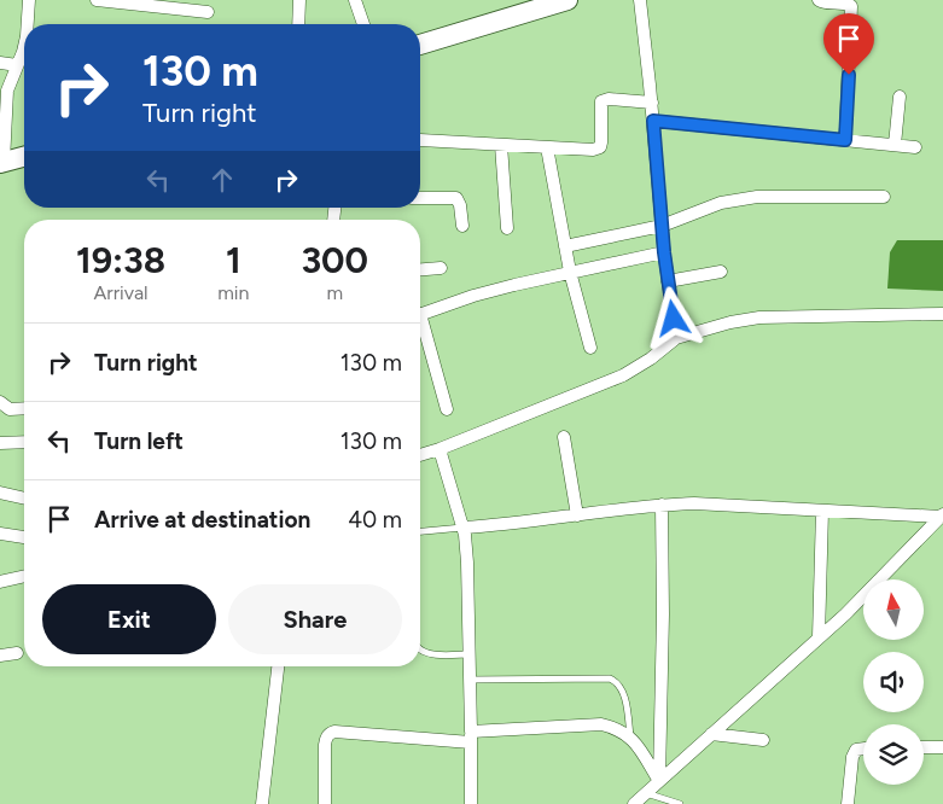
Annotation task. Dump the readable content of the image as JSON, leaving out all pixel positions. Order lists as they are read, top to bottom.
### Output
{
  "north": "top",
  "page": {
    "turn": ["130 m", "Turn right"],
    "eta": [
      "19:38",
      "Arrival",
      "1",
      "min",
      "300",
      "m"
    ],
    "list": [
      {
        "name": "Turn right",
        "value": "130 m"
      },
      {
        "name": "Turn left",
        "value": "130 m"
      },
      {
        "name": "Arrive at destination",
        "value": "40 m"
      }
    ],
    "buttons": ["Exit", "Share"]
  }
}
